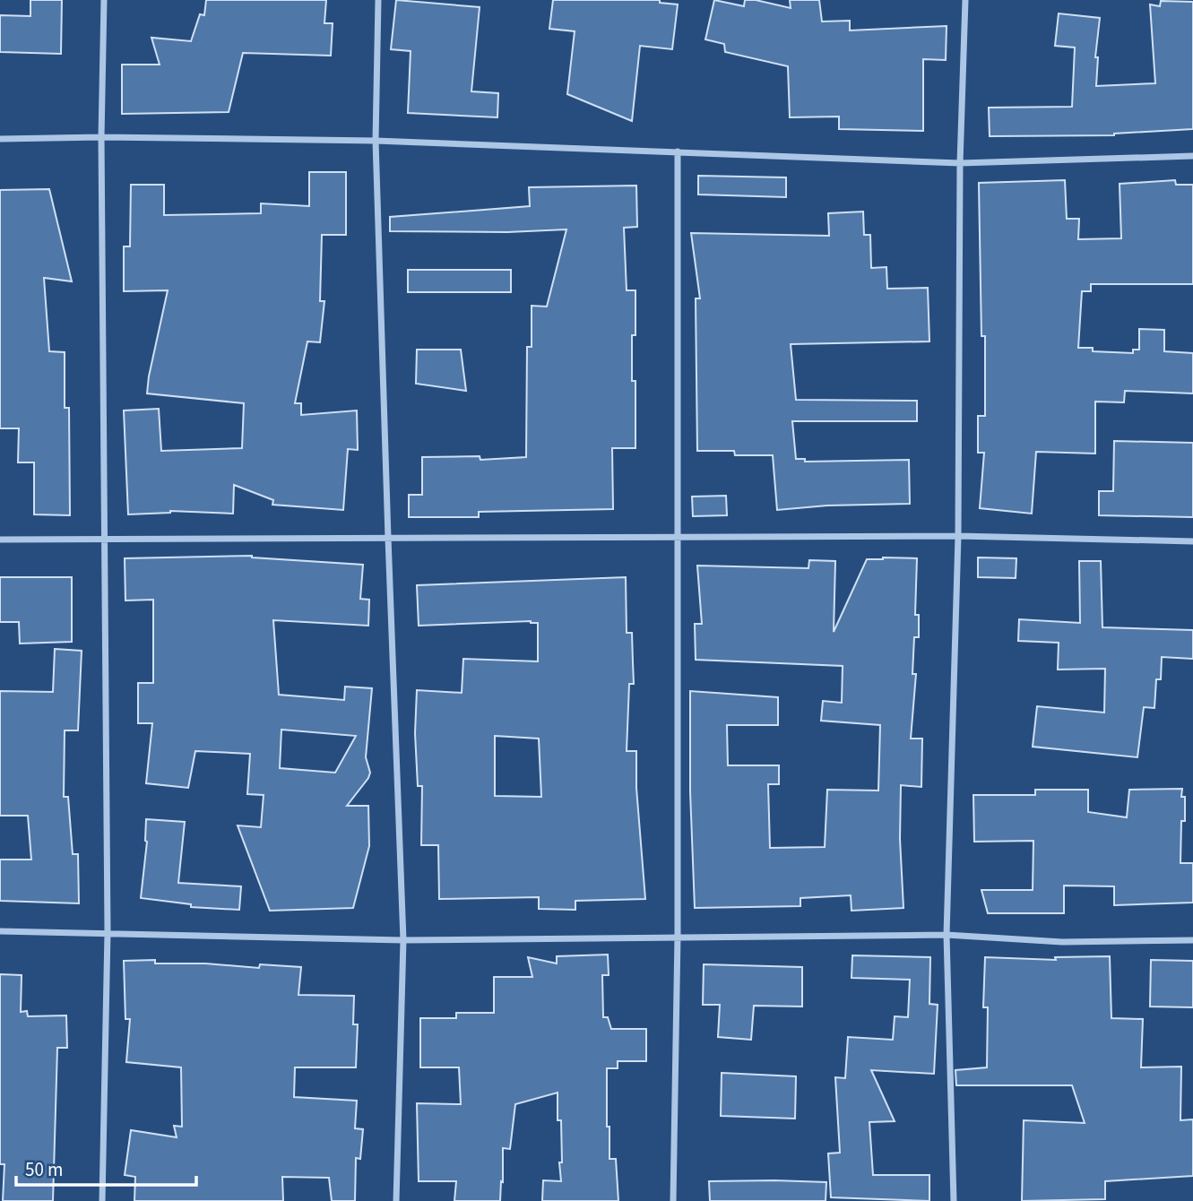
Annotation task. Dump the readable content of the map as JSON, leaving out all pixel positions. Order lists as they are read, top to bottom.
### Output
{
  "scale_bar": "50 m"
}
